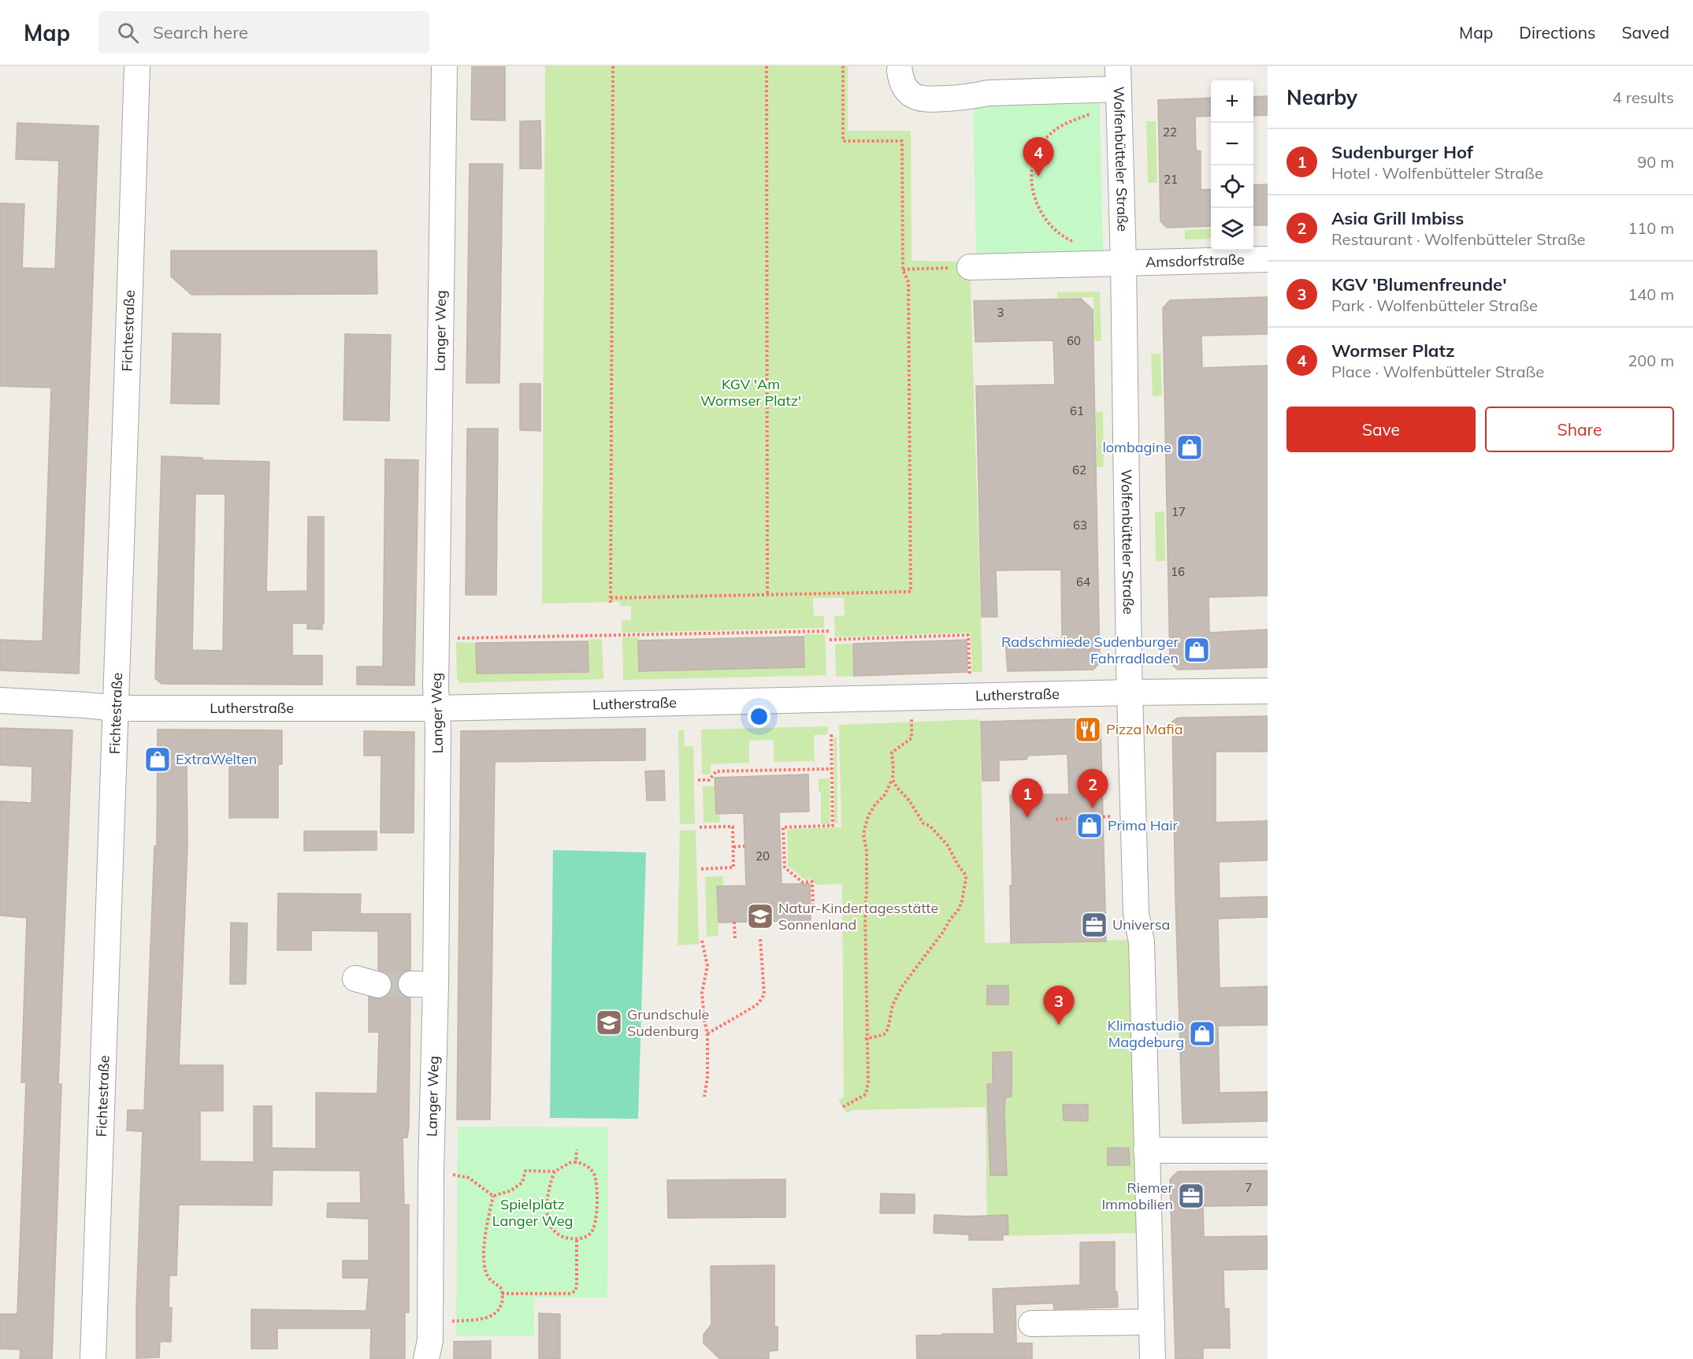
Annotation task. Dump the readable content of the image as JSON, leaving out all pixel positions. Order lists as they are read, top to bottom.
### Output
{
  "streets": {
    "street": [
      "Wolfenbütteler Straße",
      "Amsdorfstraße",
      "Fichtestraße",
      "Langer Weg",
      "Lutherstraße"
    ]
  },
  "crossings": [
    ["Wolfenbütteler Straße", "Amsdorfstraße"],
    ["Wolfenbütteler Straße", "Lutherstraße"],
    ["Fichtestraße", "Lutherstraße"],
    ["Langer Weg", "Lutherstraße"]
  ],
  "parks": ["KGV 'Am Wormser Platz'", "Spielplatz Langer Weg"],
  "places": {
    "shop": [
      "lombagine",
      "Radschmiede Sudenburger Fahrradladen",
      "ExtraWelten",
      "Prima Hair",
      "Klimastudio Magdeburg"
    ],
    "restaurant": ["Pizza Mafia"],
    "school or university": ["Natur-Kindertagesstätte Sonnenland", "Grundschule Sudenburg"],
    "office": ["Universa", "Riemer Immobilien"]
  },
  "house_numbers": [
    "22",
    "21",
    "3",
    "60",
    "61",
    "62",
    "17",
    "63",
    "16",
    "64",
    "20",
    "7"
  ],
  "page": {
    "header": "Map",
    "search": "Search here",
    "nav": ["Map", "Directions", "Saved"],
    "heading": ["Nearby", "4 results"],
    "map_buttons": ["+", "−"],
    "list": [
      {
        "mark": "1",
        "name": "Sudenburger Hof",
        "note": "Hotel · Wolfenbütteler Straße",
        "value": "90 m"
      },
      {
        "mark": "2",
        "name": "Asia Grill Imbiss",
        "note": "Restaurant · Wolfenbütteler Straße",
        "value": "110 m"
      },
      {
        "mark": "3",
        "name": "KGV 'Blumenfreunde'",
        "note": "Park · Wolfenbütteler Straße",
        "value": "140 m"
      },
      {
        "mark": "4",
        "name": "Wormser Platz",
        "note": "Place · Wolfenbütteler Straße",
        "value": "200 m"
      }
    ],
    "pins": [
      "4",
      "2",
      "1",
      "3"
    ],
    "buttons": ["Save", "Share"]
  }
}
